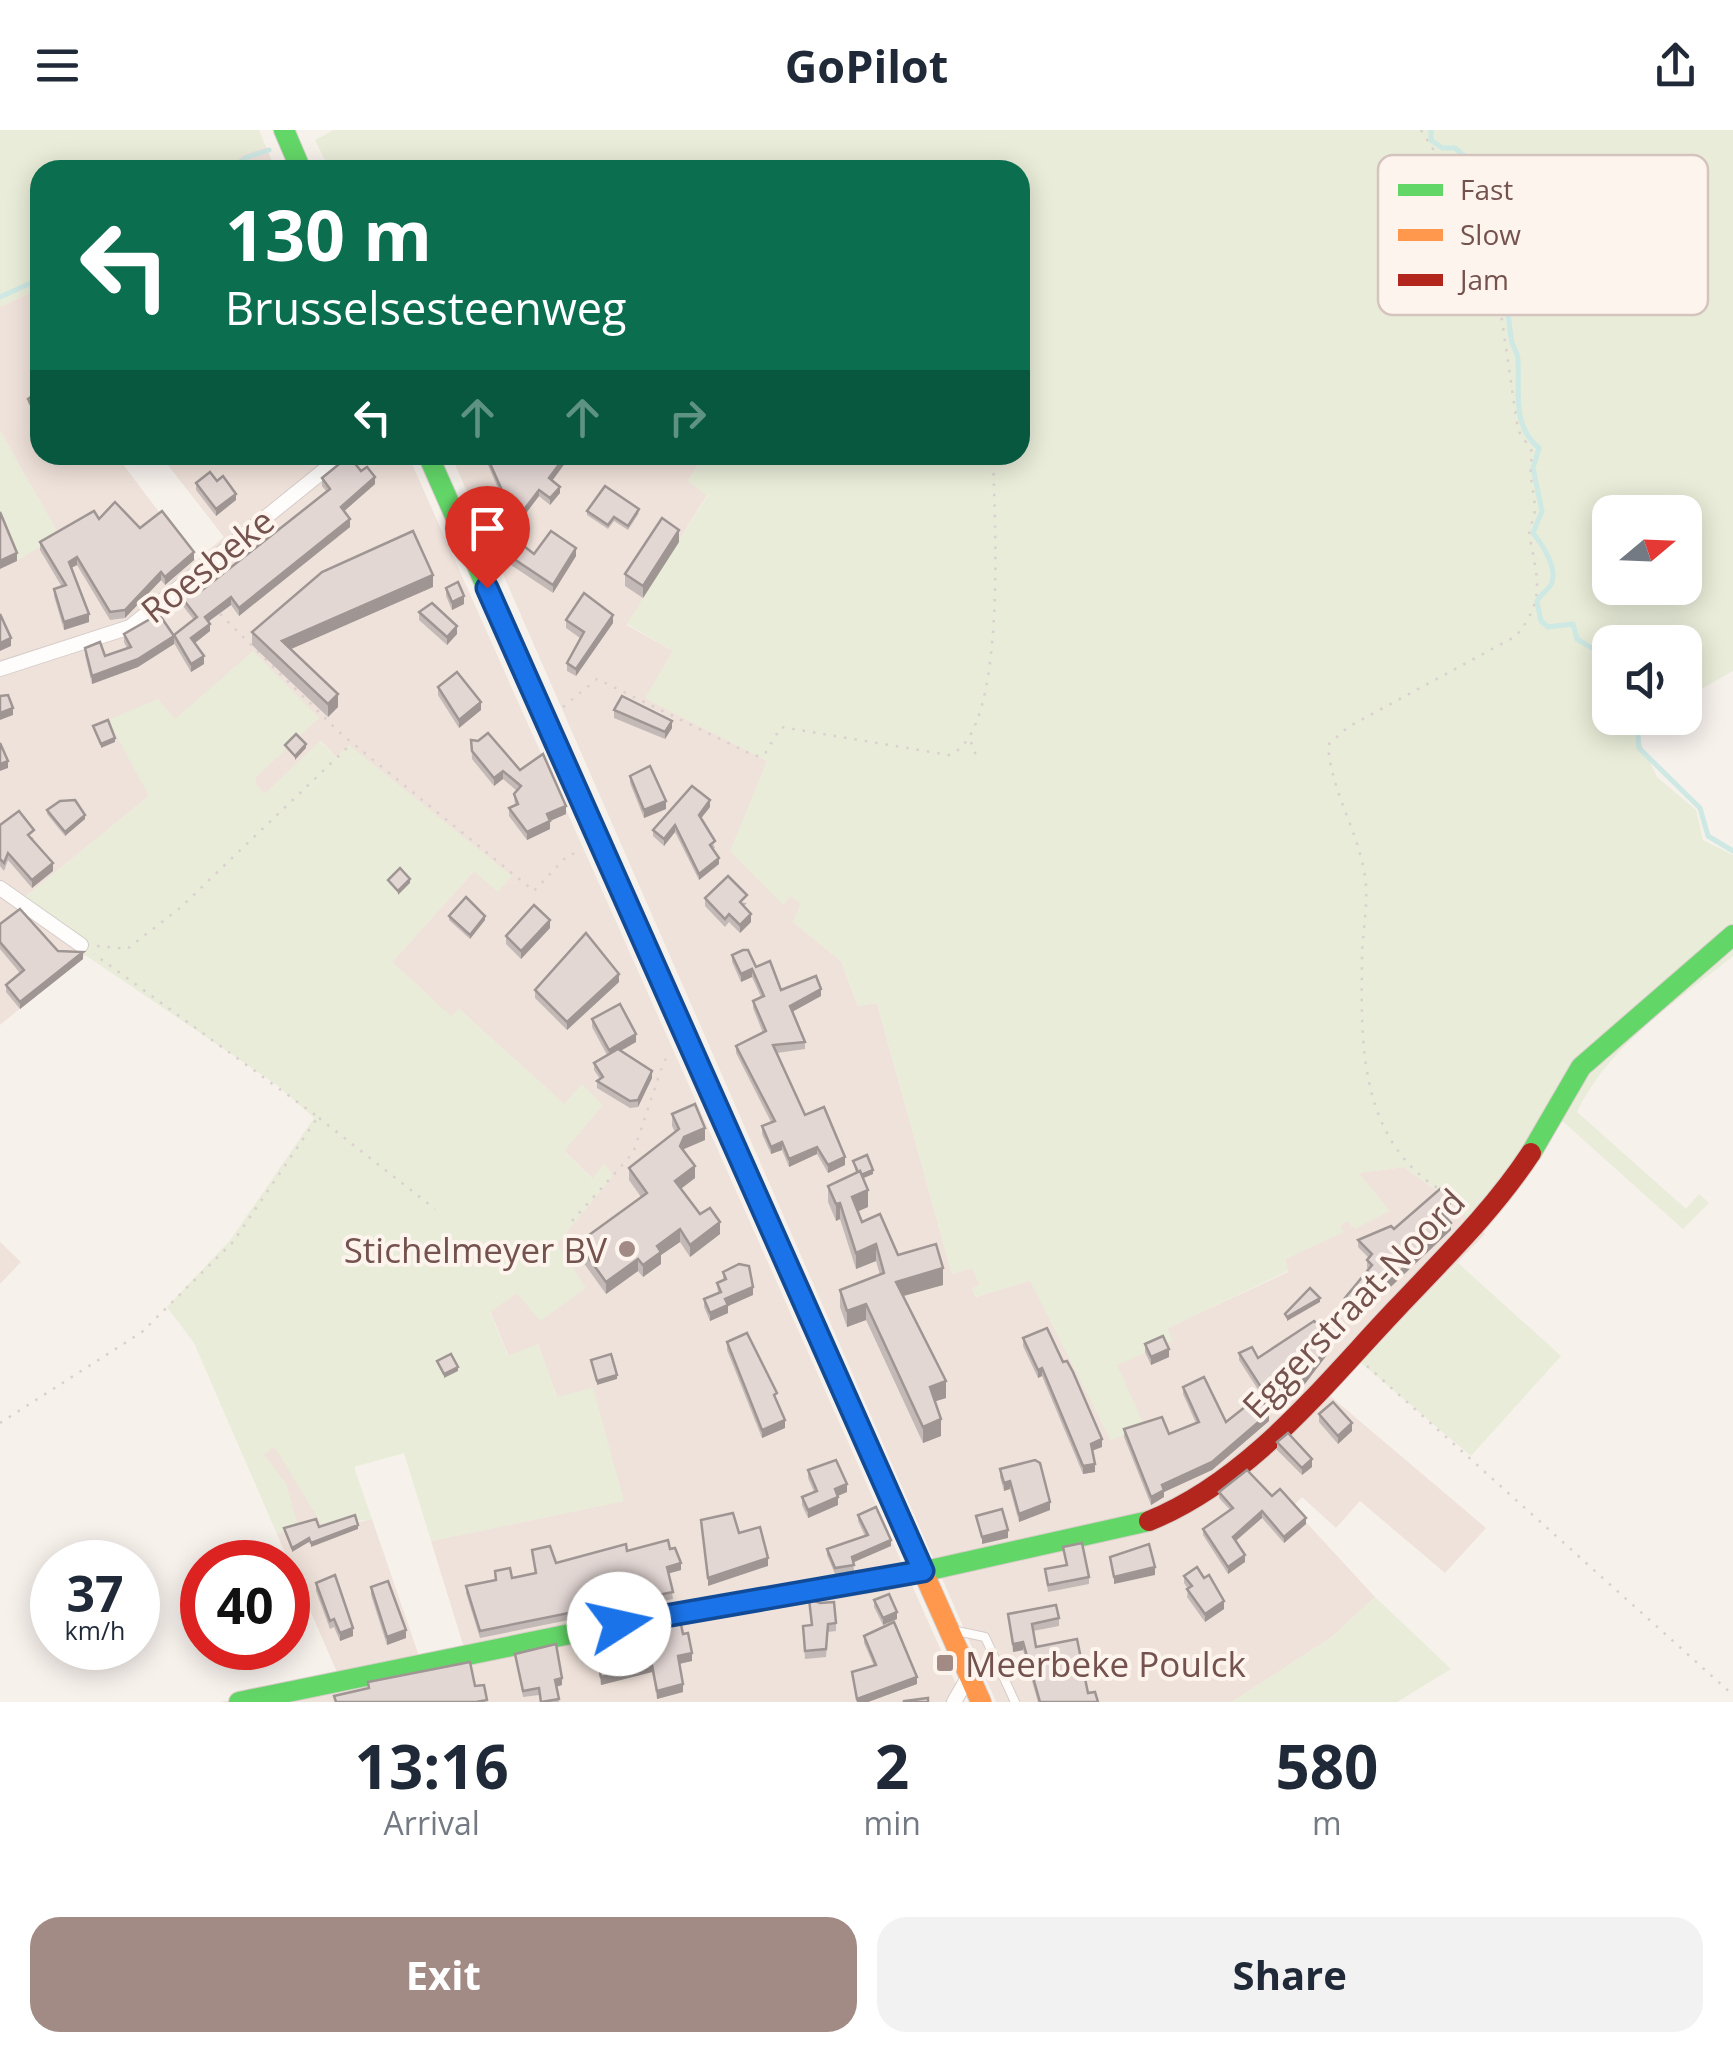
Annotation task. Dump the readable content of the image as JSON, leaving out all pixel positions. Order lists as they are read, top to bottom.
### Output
{
  "streets": {
    "street": ["Roesbeke", "Eggerstraat-Noord"]
  },
  "places": {
    "other": ["Stichelmeyer BV"],
    "transit": ["Meerbeke Poulck"]
  },
  "legend": ["Fast", "Slow", "Jam"],
  "north": "right",
  "page": {
    "header": "GoPilot",
    "turn": ["130 m", "Brusselsesteenweg"],
    "speed": "37 km/h",
    "limit": "40",
    "eta": [
      "13:16",
      "Arrival",
      "2",
      "min",
      "580",
      "m"
    ],
    "buttons": ["Exit", "Share"]
  }
}
